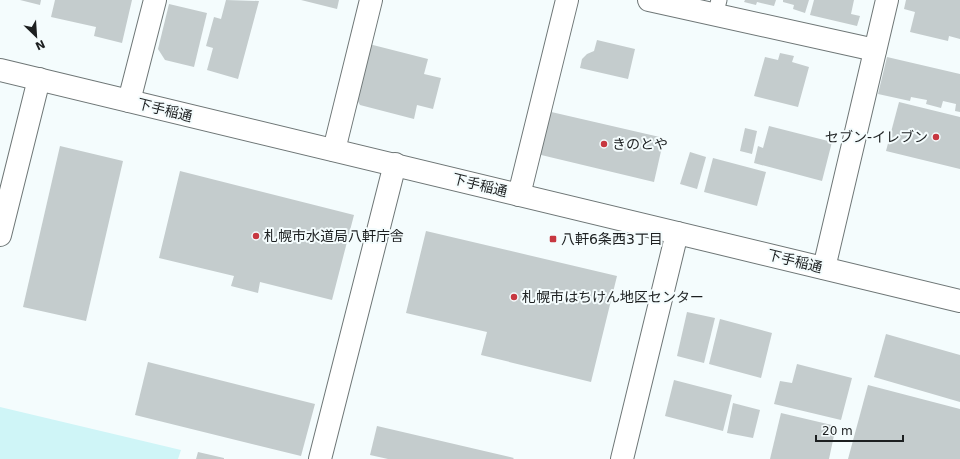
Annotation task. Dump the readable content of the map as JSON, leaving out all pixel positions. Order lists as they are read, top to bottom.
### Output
{
  "streets": {
    "street": ["下手稲通"]
  },
  "places": {
    "other": [
      "セブン-イレブン",
      "きのとや",
      "札幌市水道局八軒庁舎",
      "札幌市はちけん地区センター"
    ],
    "transit": ["八軒6条西3丁目"]
  },
  "scale_bar": "20 m",
  "north": "bottom right"
}
